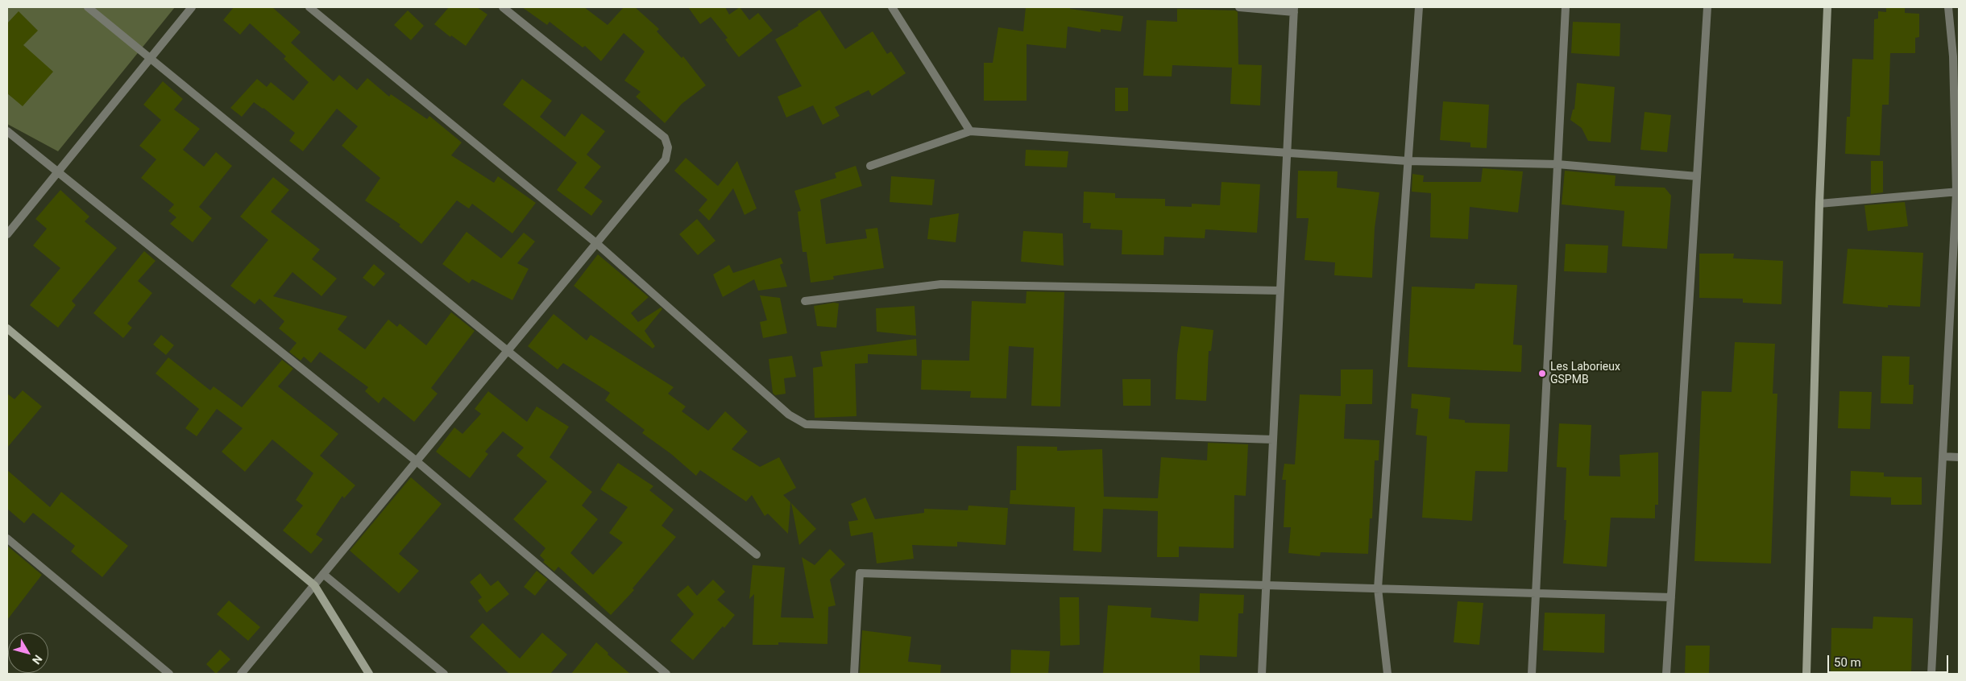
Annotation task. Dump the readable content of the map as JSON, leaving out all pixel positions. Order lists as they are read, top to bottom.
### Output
{
  "places": ["Les Laborieux GSPMB"],
  "scale_bar": "50 m",
  "north": "bottom right"
}
